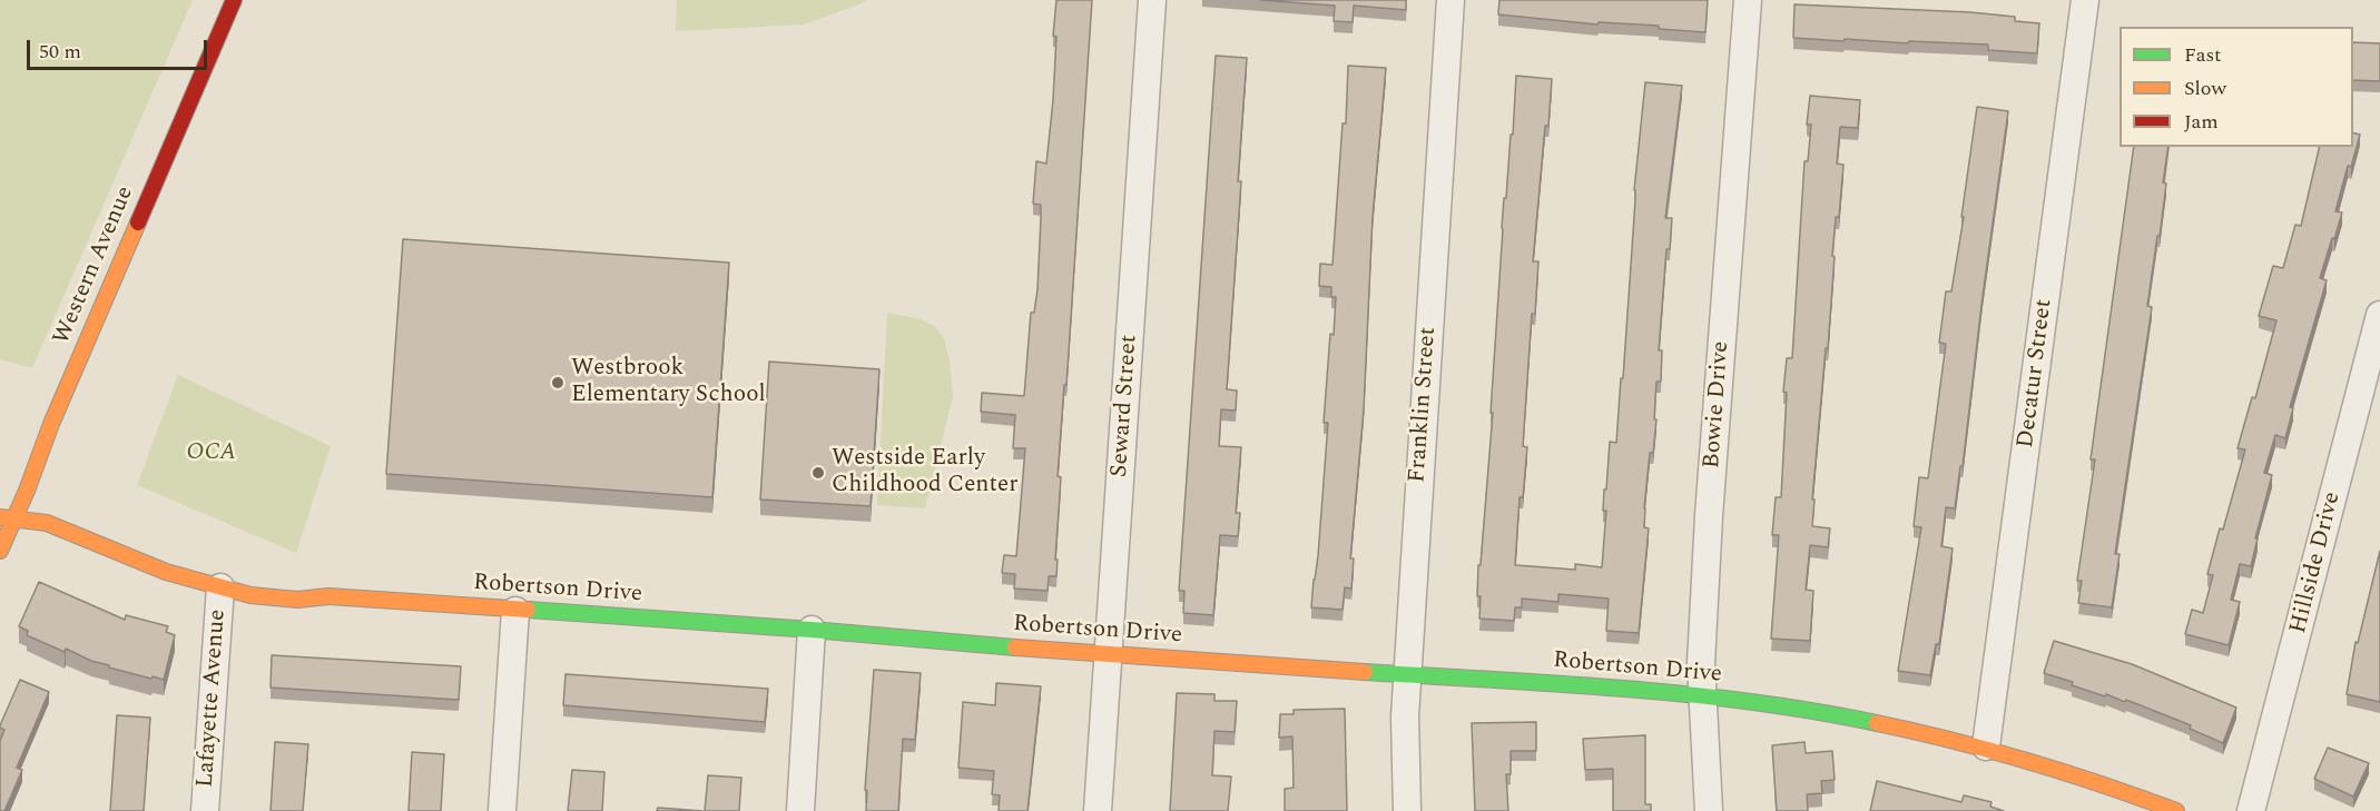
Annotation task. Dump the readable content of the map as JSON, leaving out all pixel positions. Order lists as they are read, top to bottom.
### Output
{
  "streets": {
    "street": [
      "Western Avenue",
      "Decatur Street",
      "Franklin Street",
      "Bowie Drive",
      "Seward Street",
      "Hillside Drive",
      "Robertson Drive",
      "Lafayette Avenue"
    ]
  },
  "crossings": [
    ["Western Avenue", "Robertson Drive"],
    ["Decatur Street", "Robertson Drive"],
    ["Franklin Street", "Robertson Drive"],
    ["Bowie Drive", "Robertson Drive"],
    ["Seward Street", "Robertson Drive"],
    ["Robertson Drive", "Lafayette Avenue"]
  ],
  "parks": ["OCA"],
  "places": ["Westbrook Elementary School", "Westside Early Childhood Center"],
  "legend": ["Fast", "Slow", "Jam"],
  "scale_bar": "50 m"
}
